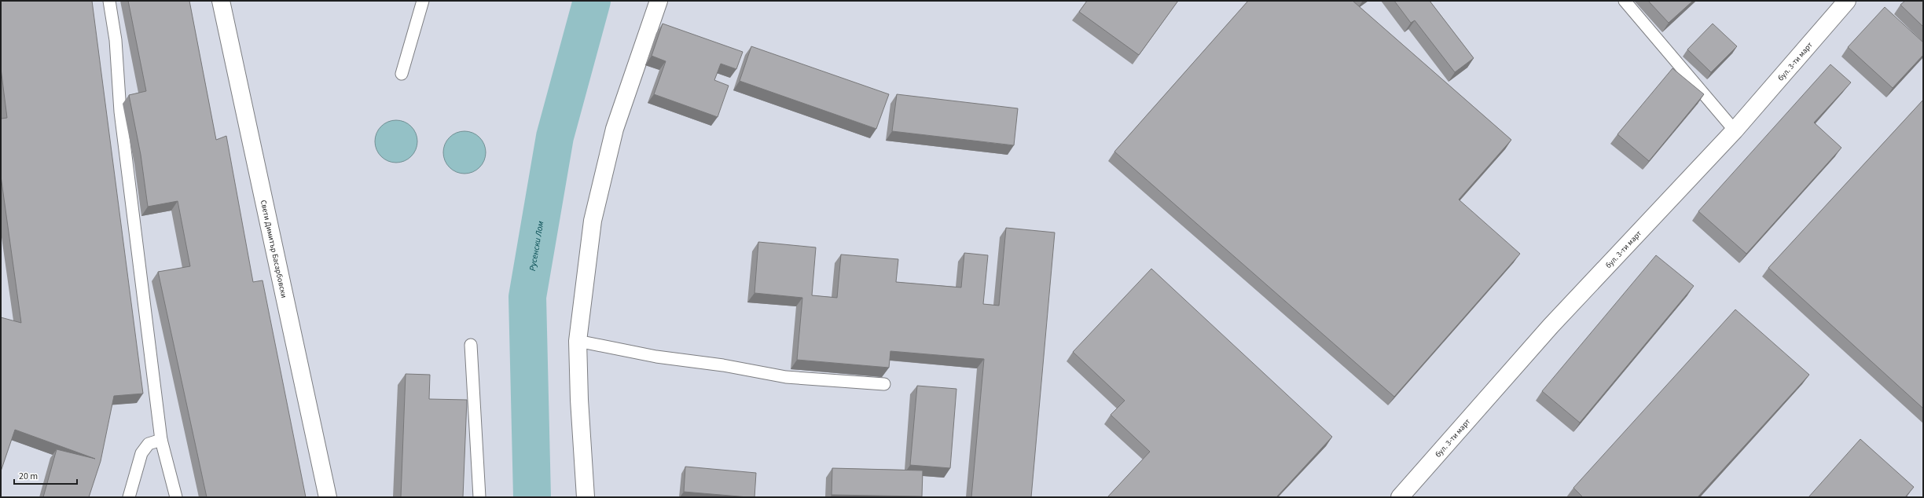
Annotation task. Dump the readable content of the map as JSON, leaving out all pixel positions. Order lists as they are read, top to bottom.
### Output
{
  "streets": {
    "street": ["бул. 3-ти март", "Свети Димитър Басарбовски"]
  },
  "water": ["Русенски Лом"],
  "scale_bar": "20 m"
}
